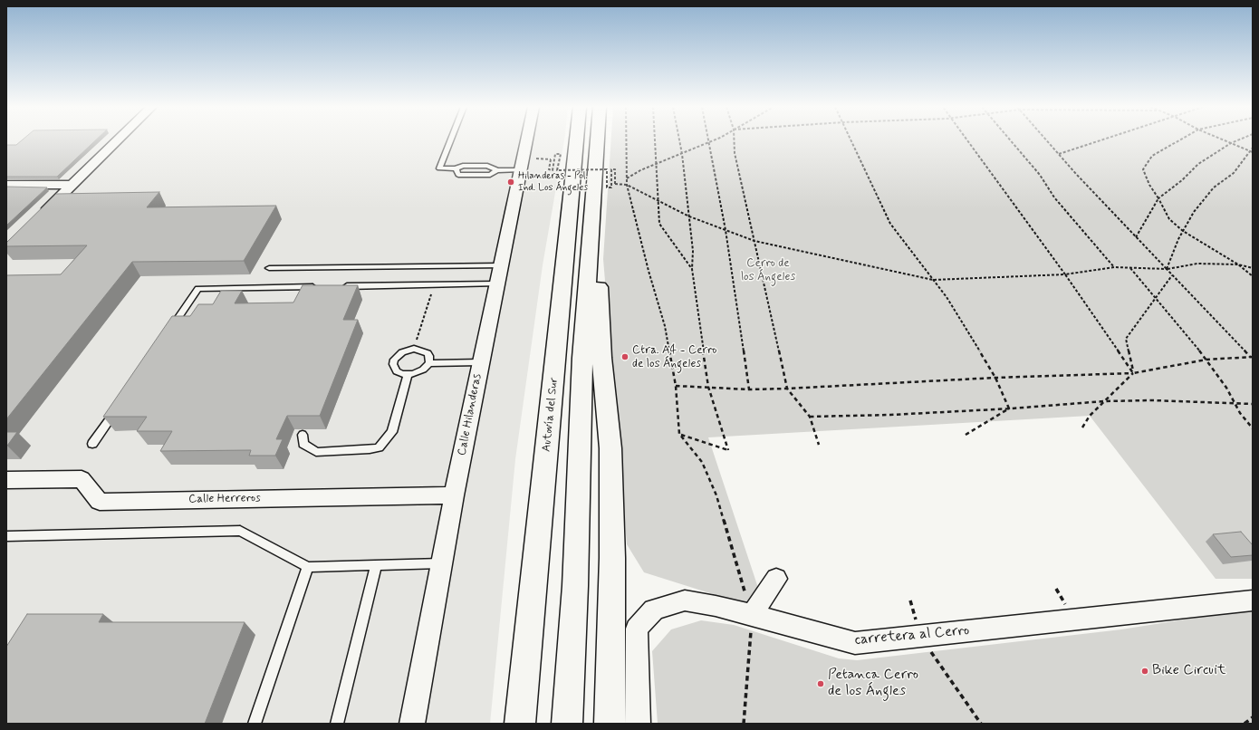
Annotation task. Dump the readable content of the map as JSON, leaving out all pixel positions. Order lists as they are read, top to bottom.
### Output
{
  "streets": {
    "highway": ["Autovía del Sur"],
    "street": ["Calle Hilanderas", "Calle Herreros", "carretera al Cerro"]
  },
  "crossings": [
    ["Calle Hilanderas", "Calle Herreros"]
  ],
  "parks": ["Cerro de los Ángeles"],
  "places": [
    "Hilanderas - Pol. Ind. Los Ángeles",
    "Ctra. A4 - Cerro de los Ángeles",
    "Bike Circuit",
    "Petanca Cerro de los Ángles"
  ]
}
